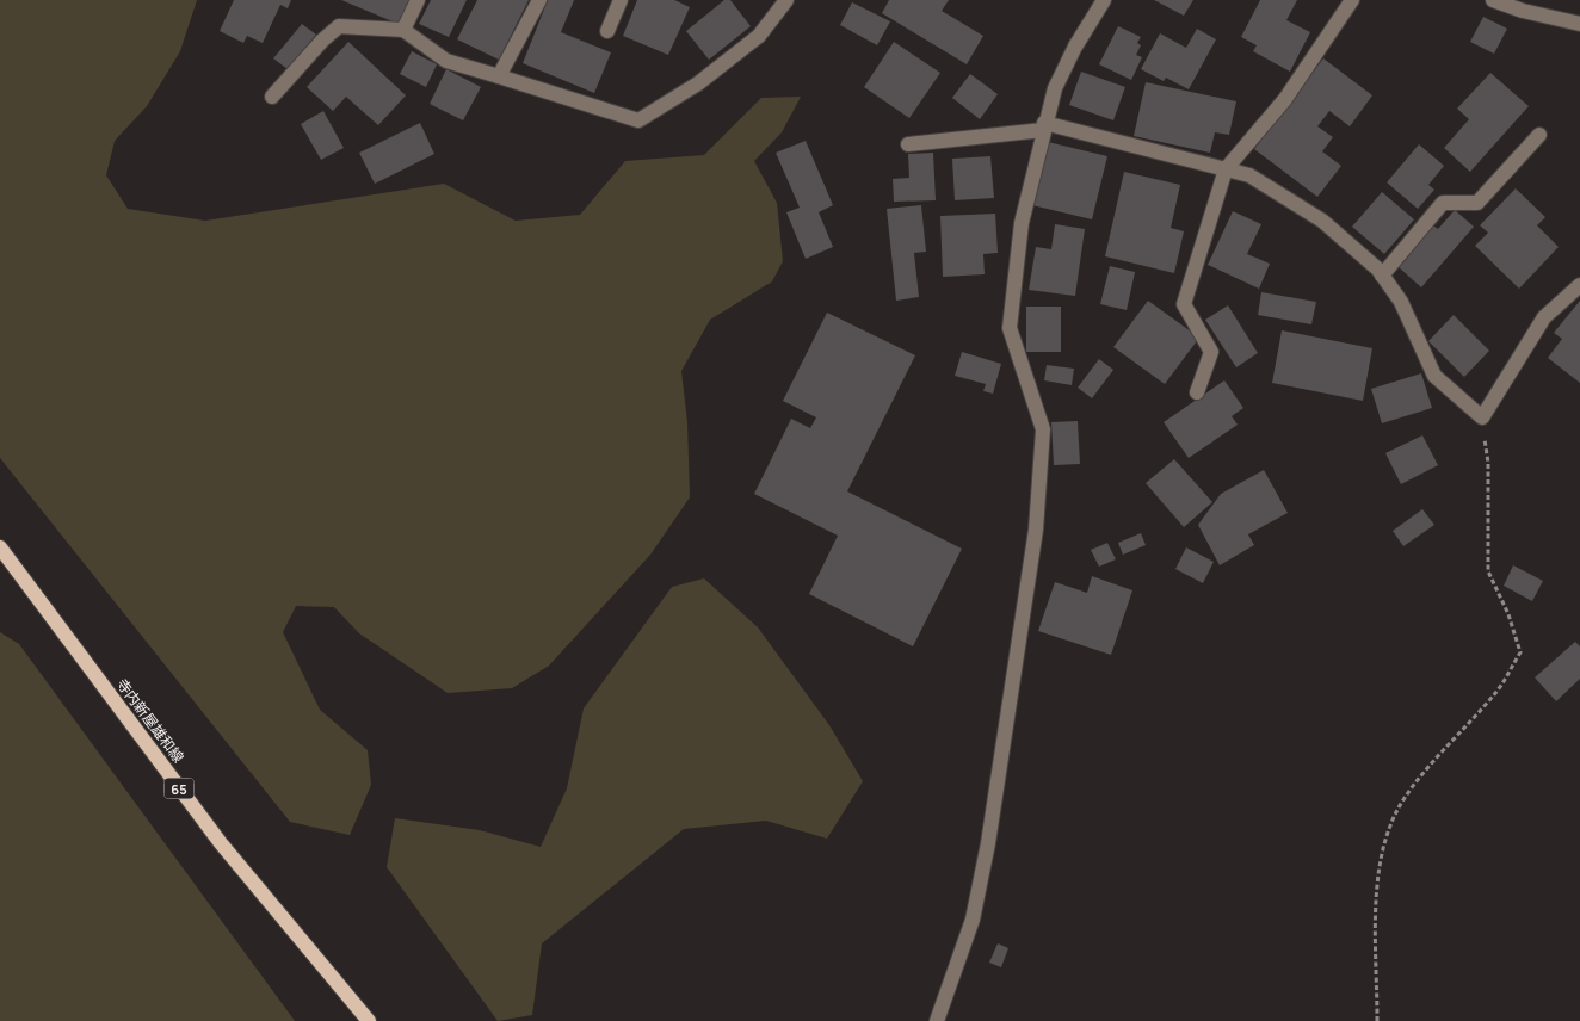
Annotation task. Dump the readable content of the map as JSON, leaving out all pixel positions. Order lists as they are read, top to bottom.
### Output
{
  "streets": {
    "main road": ["寺内新屋雄和線", "65"]
  }
}
